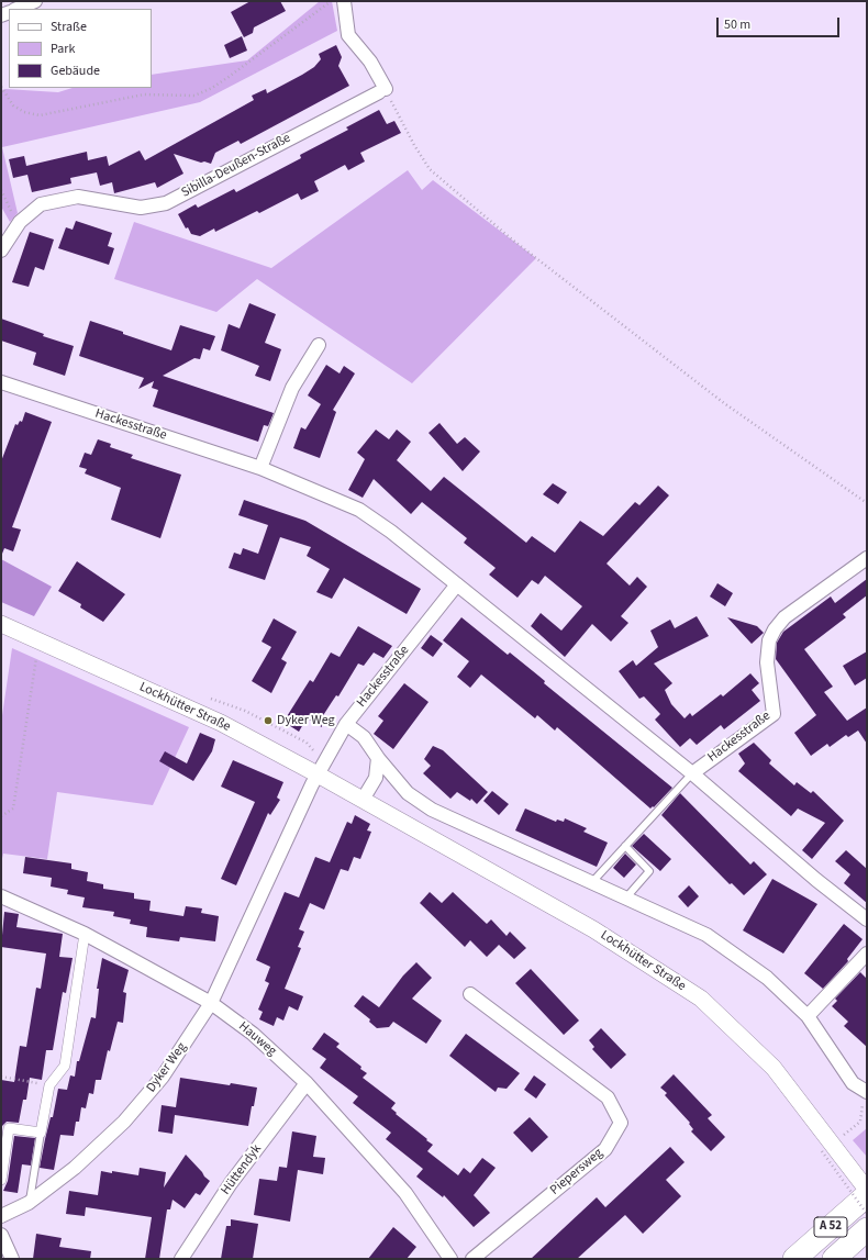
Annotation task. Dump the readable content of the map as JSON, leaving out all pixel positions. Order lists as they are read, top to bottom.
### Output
{
  "streets": {
    "highway": ["A 52"],
    "street": [
      "Sibilla-Deußen-Straße",
      "Hackesstraße",
      "Lockhütter Straße",
      "Hauweg",
      "Dyker Weg",
      "Hüttendyk",
      "Piepersweg"
    ]
  },
  "crossings": [
    ["Hackesstraße", "Lockhütter Straße"],
    ["Hackesstraße", "Dyker Weg"],
    ["Lockhütter Straße", "Dyker Weg"],
    ["Hauweg", "Dyker Weg"],
    ["Hauweg", "Hüttendyk"]
  ],
  "places": ["Dyker Weg"],
  "legend": ["Straße", "Park", "Gebäude"],
  "scale_bar": "50 m"
}
